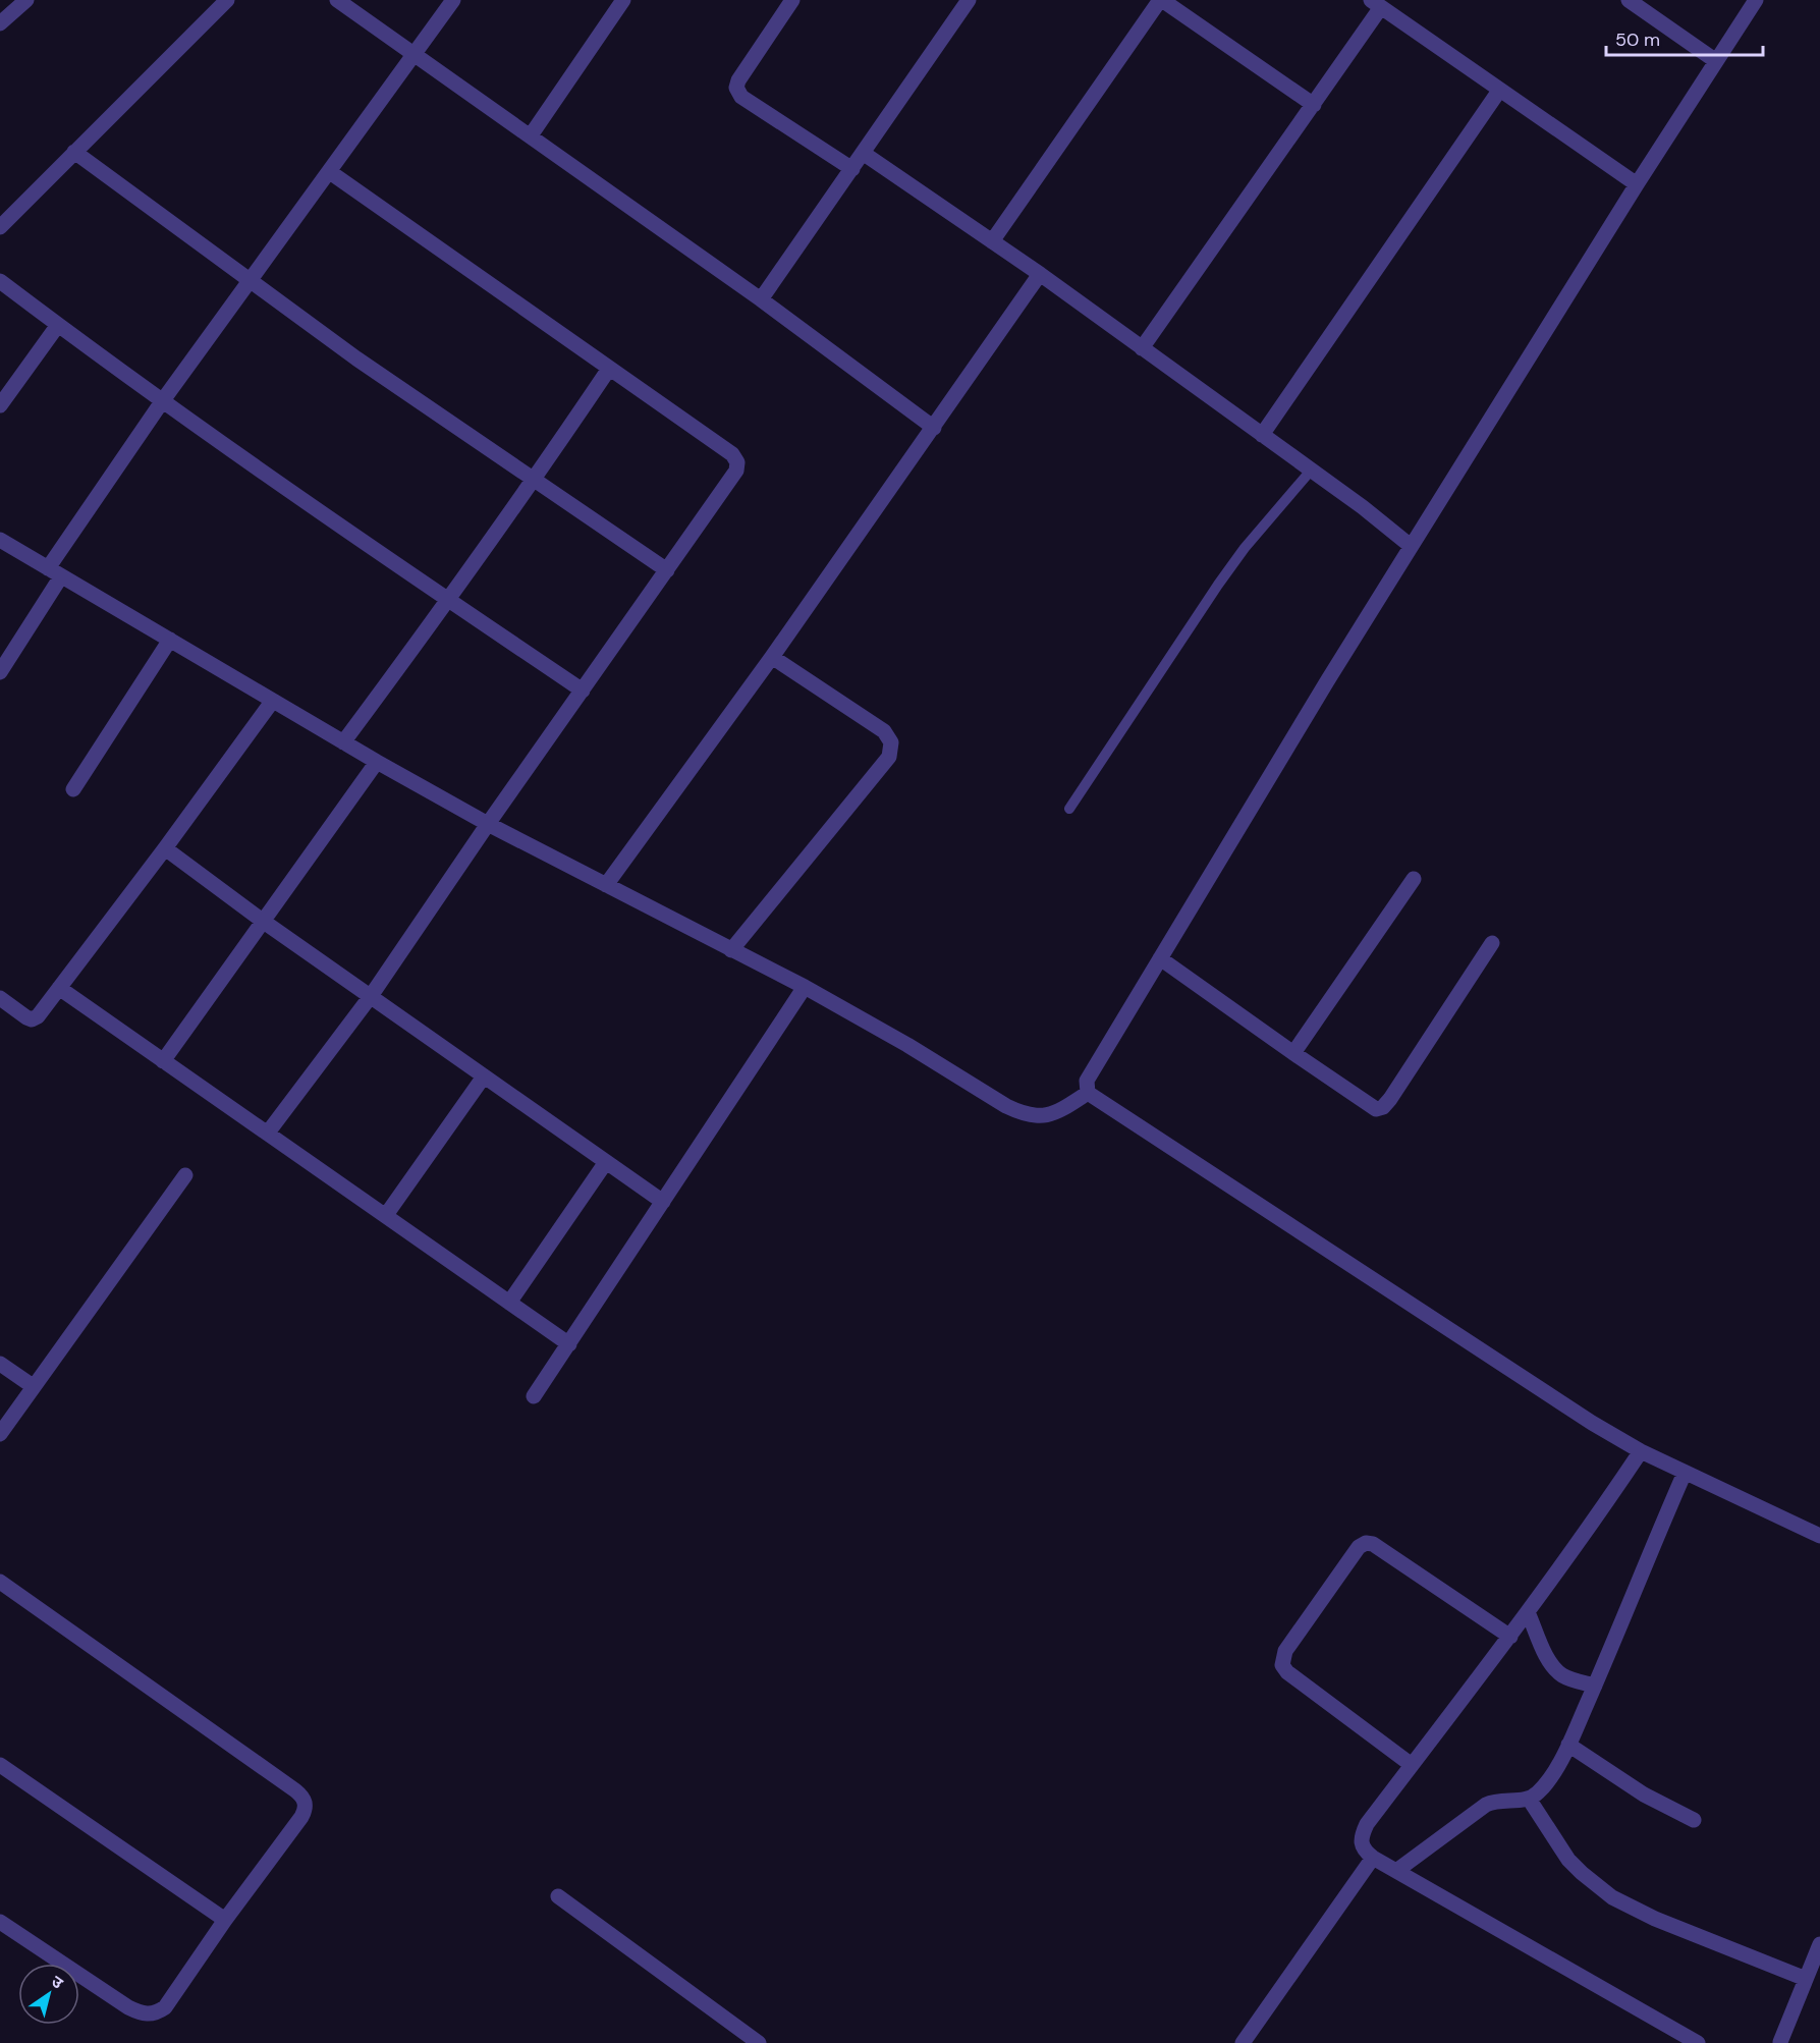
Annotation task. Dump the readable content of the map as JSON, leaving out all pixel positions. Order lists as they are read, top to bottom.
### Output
{
  "scale_bar": "50 m",
  "north": "top right"
}
